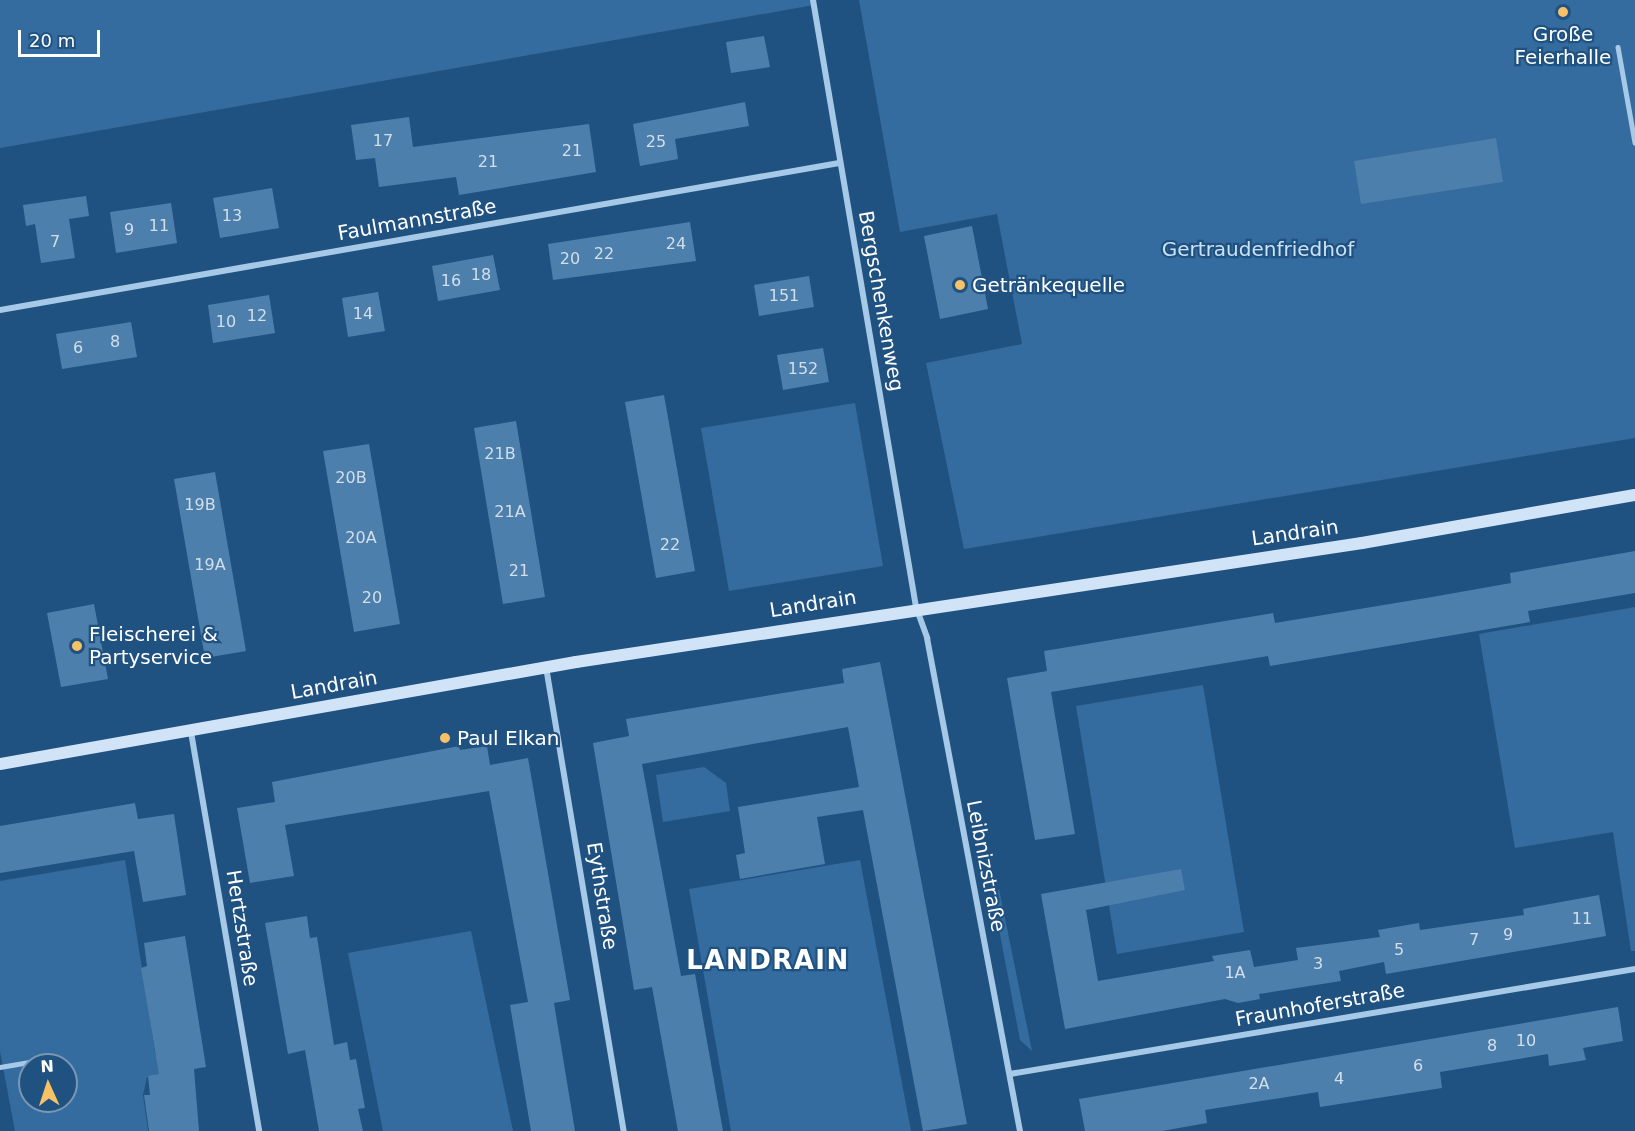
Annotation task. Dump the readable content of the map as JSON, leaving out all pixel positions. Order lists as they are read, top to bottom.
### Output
{
  "streets": {
    "street": [
      "Faulmannstraße",
      "Bergschenkenweg",
      "Landrain",
      "Leibnizstraße",
      "Eythstraße",
      "Hertzstraße",
      "Fraunhoferstraße"
    ]
  },
  "crossings": [
    ["Faulmannstraße", "Bergschenkenweg"],
    ["Bergschenkenweg", "Landrain"],
    ["Bergschenkenweg", "Leibnizstraße"],
    ["Landrain", "Leibnizstraße"],
    ["Landrain", "Eythstraße"],
    ["Landrain", "Hertzstraße"],
    ["Leibnizstraße", "Fraunhoferstraße"]
  ],
  "districts": ["LANDRAIN"],
  "parks": ["Gertraudenfriedhof"],
  "places": [
    "Große Feierhalle",
    "Getränkequelle",
    "Fleischerei & Partyservice",
    "Paul Elkan"
  ],
  "house_numbers": [
    "17",
    "25",
    "21",
    "21",
    "13",
    "11",
    "9",
    "7",
    "24",
    "22",
    "20",
    "18",
    "16",
    "151",
    "14",
    "12",
    "10",
    "8",
    "6",
    "152",
    "21B",
    "20B",
    "19B",
    "21A",
    "20A",
    "22",
    "19A",
    "21",
    "20",
    "11",
    "9",
    "7",
    "5",
    "3",
    "1A",
    "10",
    "8",
    "6",
    "4",
    "2A"
  ],
  "scale_bar": "20 m",
  "north": "top"
}
